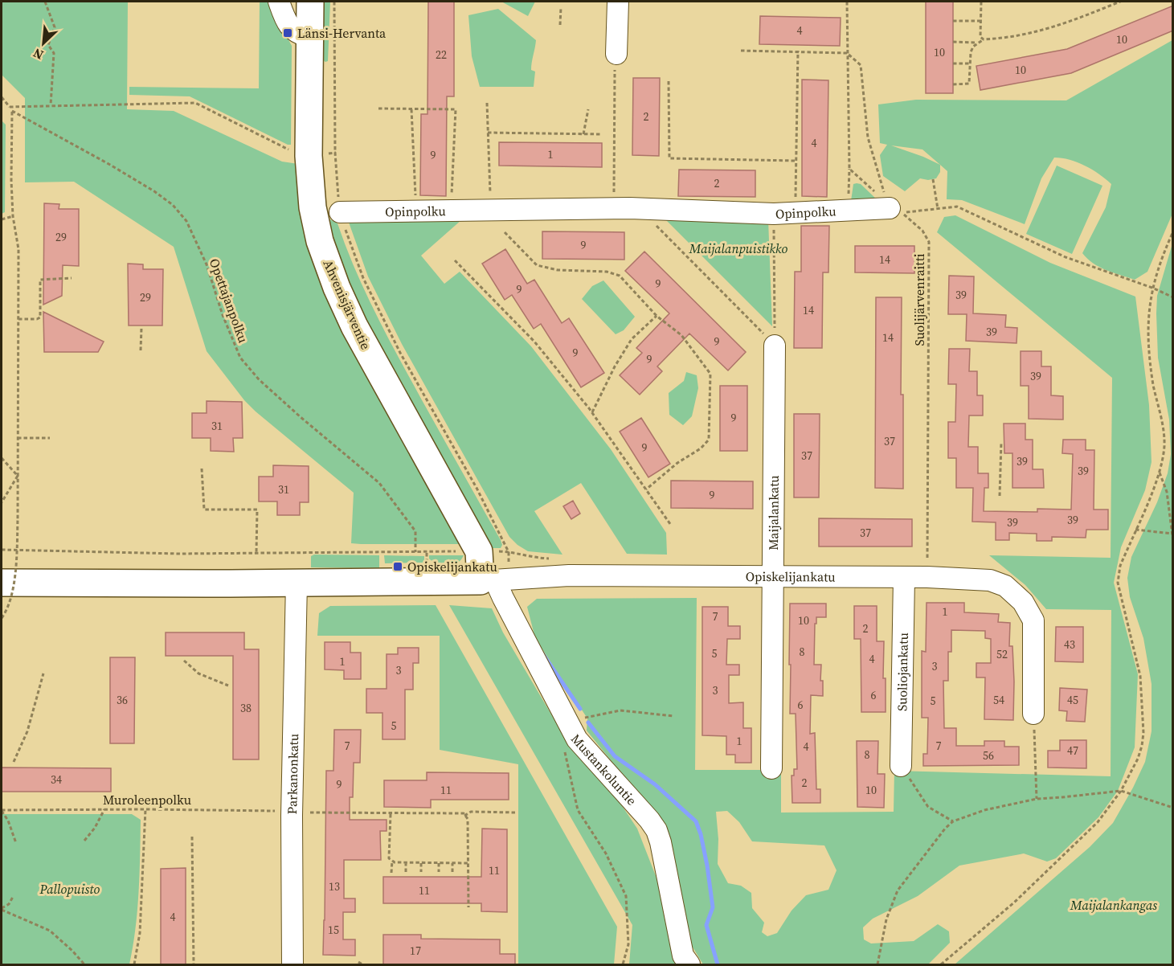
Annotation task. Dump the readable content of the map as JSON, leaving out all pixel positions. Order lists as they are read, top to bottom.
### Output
{
  "streets": {
    "main road": ["Ahvenisjärventie", "Opiskelijankatu"],
    "street": [
      "Opinpolku",
      "Maijalankatu",
      "Suoliojankatu",
      "Mustankoluntie",
      "Parkanonkatu"
    ],
    "path": ["Suolijärvenraitti", "Opettajanpolku", "Muroleenpolku"]
  },
  "crossings": [
    ["Opinpolku", "Suolijärvenraitti"],
    ["Suolijärvenraitti", "Opiskelijankatu"],
    ["Ahvenisjärventie", "Opiskelijankatu"],
    ["Ahvenisjärventie", "Mustankoluntie"],
    ["Maijalankatu", "Opiskelijankatu"],
    ["Opiskelijankatu", "Suoliojankatu"],
    ["Opiskelijankatu", "Mustankoluntie"],
    ["Opiskelijankatu", "Parkanonkatu"],
    ["Parkanonkatu", "Muroleenpolku"]
  ],
  "parks": ["Maijalanpuistikko", "Pallopuisto", "Maijalankangas"],
  "places": {
    "transit": ["Länsi-Hervanta", "Opiskelijankatu"]
  },
  "house_numbers": [
    "4",
    "10",
    "10",
    "22",
    "10",
    "2",
    "4",
    "1",
    "9",
    "2",
    "29",
    "9",
    "14",
    "9",
    "9",
    "39",
    "29",
    "14",
    "39",
    "14",
    "9",
    "9",
    "9",
    "39",
    "9",
    "31",
    "37",
    "9",
    "37",
    "39",
    "39",
    "31",
    "9",
    "39",
    "39",
    "37",
    "1",
    "7",
    "10",
    "2",
    "43",
    "8",
    "5",
    "52",
    "4",
    "1",
    "3",
    "3",
    "3",
    "6",
    "36",
    "54",
    "45",
    "5",
    "6",
    "38",
    "5",
    "1",
    "7",
    "7",
    "4",
    "47",
    "8",
    "56",
    "34",
    "2",
    "9",
    "11",
    "10",
    "11",
    "13",
    "11",
    "4",
    "15",
    "17"
  ],
  "north": "bottom left"
}
